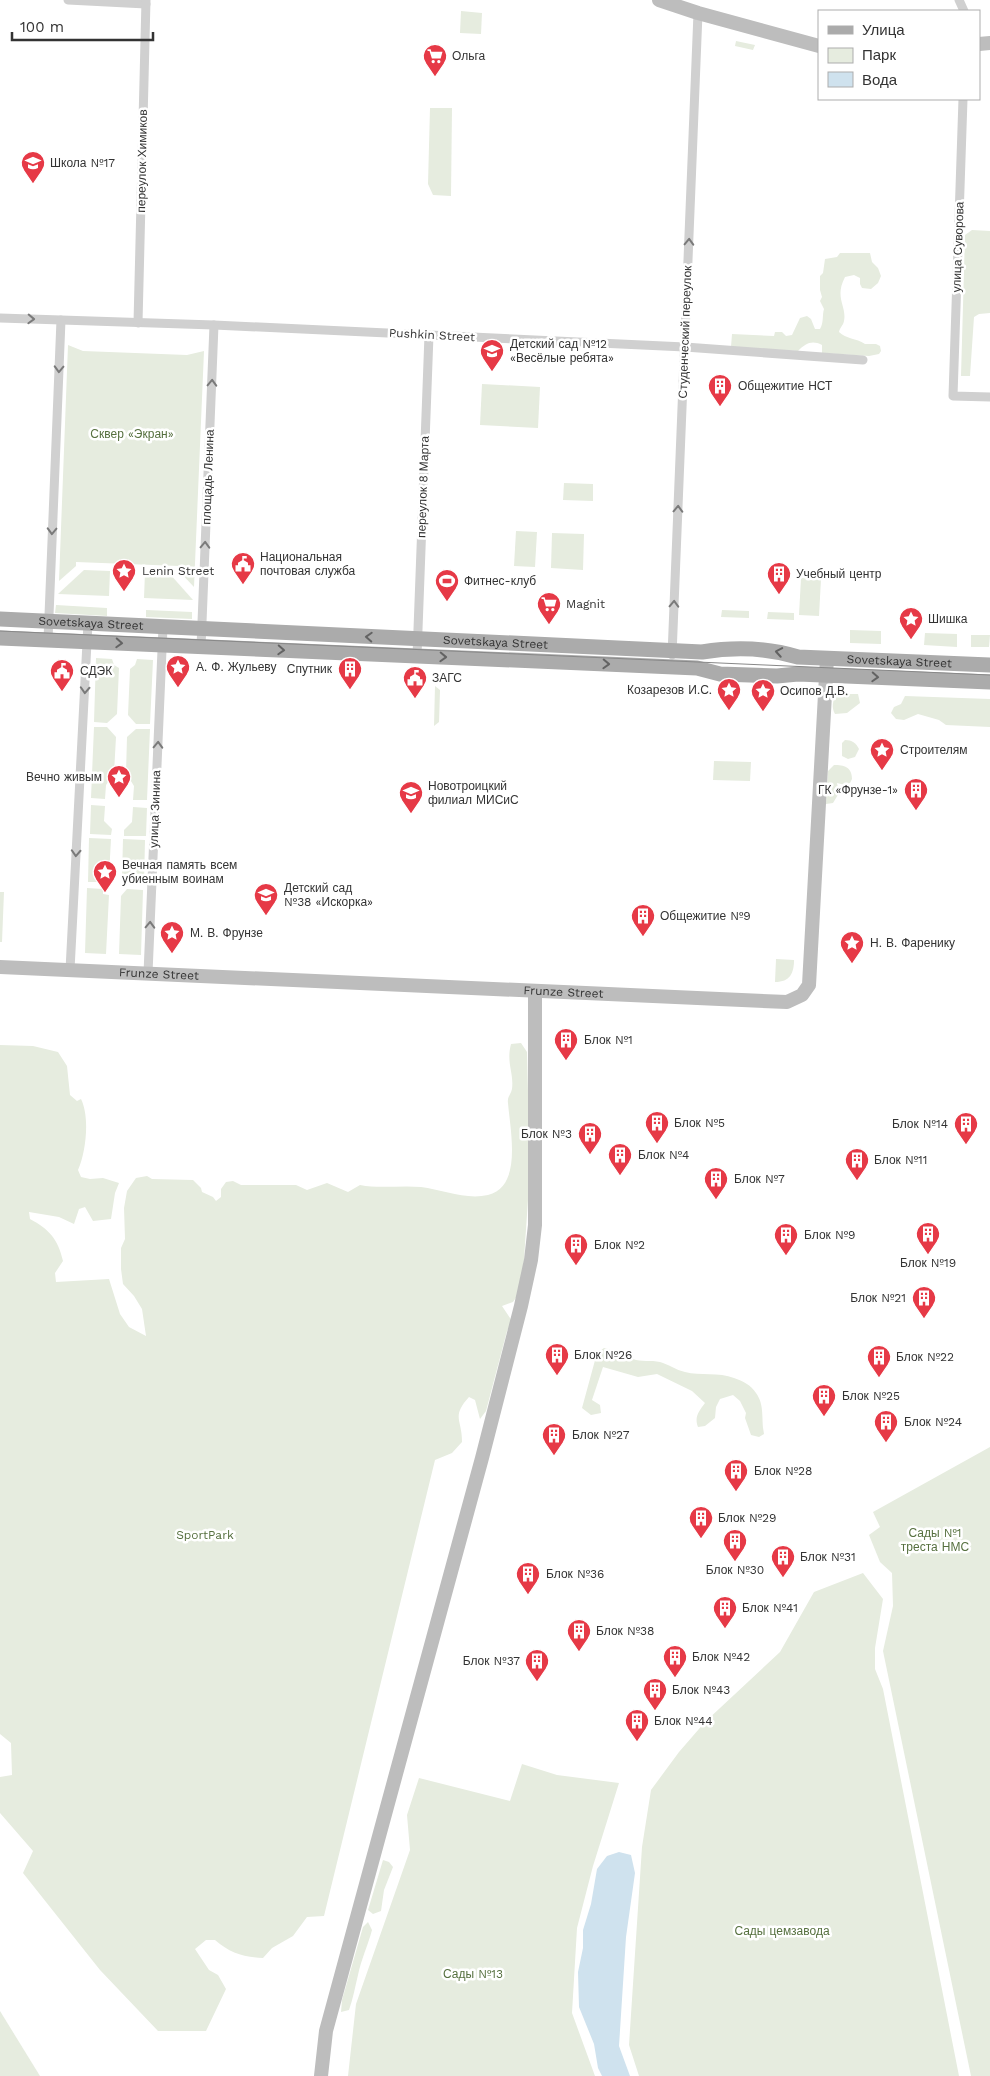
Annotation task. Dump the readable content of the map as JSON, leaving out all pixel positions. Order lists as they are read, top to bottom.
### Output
{
  "streets": {
    "main road": ["Sovetskaya Street"],
    "street": [
      "переулок Химиков",
      "улица Суворова",
      "Студенческий переулок",
      "Pushkin Street",
      "площадь Ленина",
      "переулок 8 Марта",
      "улица Зинина",
      "Frunze Street"
    ]
  },
  "crossings": [
    ["переулок Химиков", "Pushkin Street"],
    ["Студенческий переулок", "Pushkin Street"],
    ["Студенческий переулок", "Sovetskaya Street"],
    ["Pushkin Street", "площадь Ленина"],
    ["Pushkin Street", "переулок 8 Марта"],
    ["площадь Ленина", "Sovetskaya Street"],
    ["переулок 8 Марта", "Sovetskaya Street"],
    ["Sovetskaya Street", "улица Зинина"],
    ["Sovetskaya Street", "Frunze Street"],
    ["улица Зинина", "Frunze Street"]
  ],
  "one_way": ["Студенческий переулок", "площадь Ленина"],
  "parks": [
    "Сквер «Экран»",
    "Сады №1 треста НМС",
    "SportPark",
    "Сады цемзавода",
    "Сады №13"
  ],
  "places": {
    "supermarket": ["Ольга", "Magnit"],
    "school or university": [
      "Школа №17",
      "Детский сад №12 «Весёлые ребята»",
      "Новотроицкий филиал МИСиС",
      "Детский сад №38 «Искорка»"
    ],
    "building": [
      "Общежитие НСТ",
      "Учебный центр",
      "Спутник",
      "ГК «Фрунзе-1»",
      "Общежитие №9",
      "Блок №1",
      "Блок №5",
      "Блок №14",
      "Блок №3",
      "Блок №4",
      "Блок №11",
      "Блок №7",
      "Блок №19",
      "Блок №9",
      "Блок №2",
      "Блок №21",
      "Блок №26",
      "Блок №22",
      "Блок №25",
      "Блок №24",
      "Блок №27",
      "Блок №28",
      "Блок №29",
      "Блок №30",
      "Блок №31",
      "Блок №36",
      "Блок №41",
      "Блок №38",
      "Блок №42",
      "Блок №37",
      "Блок №43",
      "Блок №44"
    ],
    "public building": ["Национальная почтовая служба", "СДЭК", "ЗАГС"],
    "place": [
      "Lenin Street",
      "Шишка",
      "А. Ф. Жульеву",
      "Козарезов И.С.",
      "Осипов Д.В.",
      "Строителям",
      "Вечно живым",
      "Вечная память всем убиенным воинам",
      "М. В. Фрунзе",
      "Н. В. Фаренику"
    ],
    "sports": ["Фитнес-клуб"]
  },
  "legend": ["Улица", "Парк", "Вода"],
  "scale_bar": "100 m"
}
